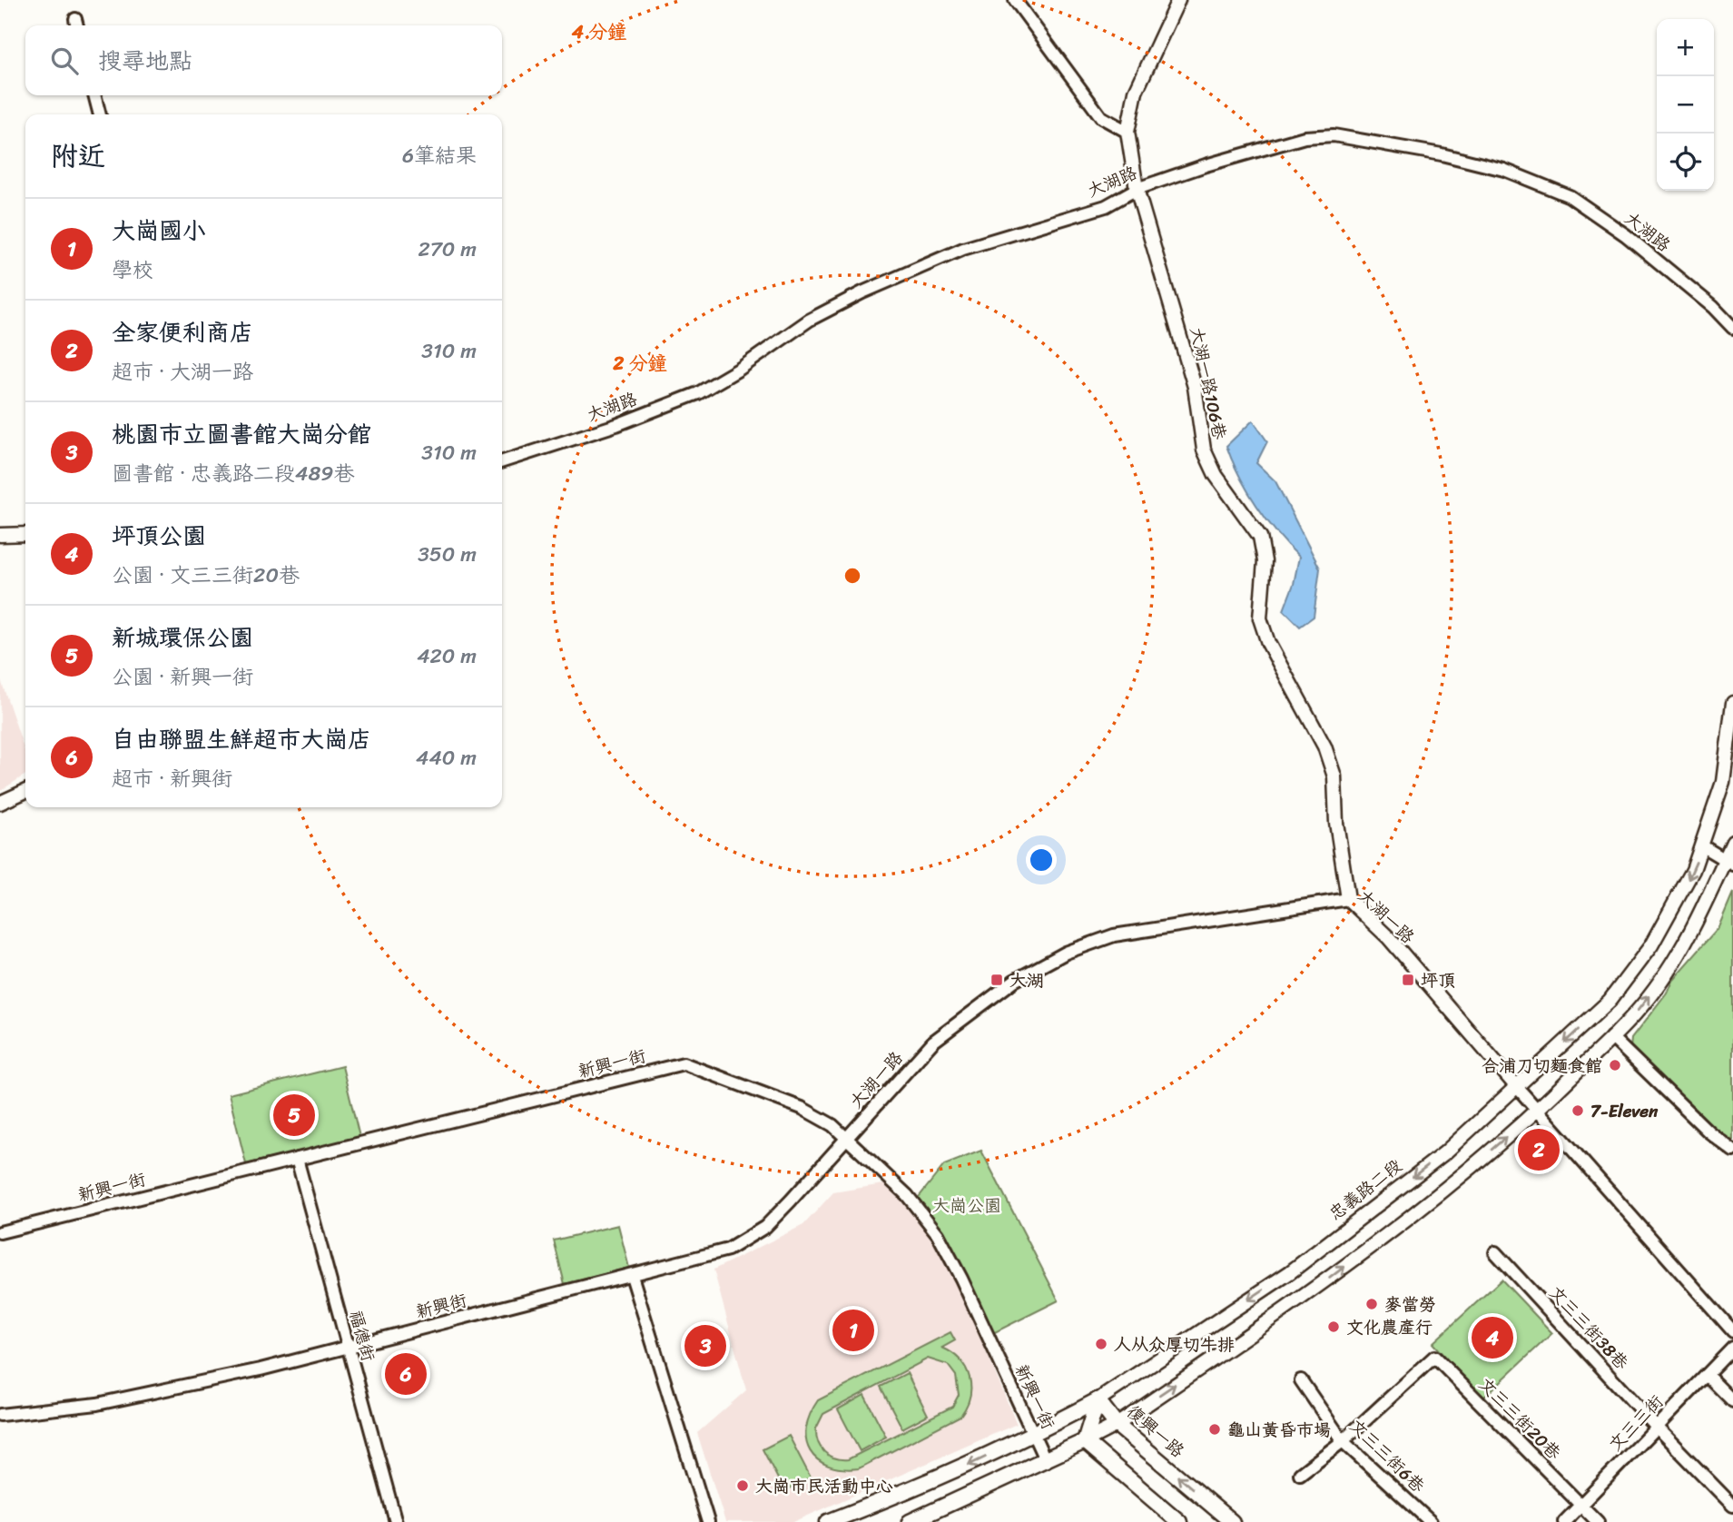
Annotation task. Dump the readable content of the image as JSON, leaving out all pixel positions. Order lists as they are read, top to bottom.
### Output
{
  "streets": {
    "main road": ["忠義路二段", "復興一路"],
    "street": [
      "大湖路",
      "大湖一路106巷",
      "大湖一路",
      "新興一街",
      "新興街",
      "文三三街38巷",
      "福德街",
      "文三三街20巷",
      "文三三街",
      "文三三街6巷"
    ]
  },
  "crossings": [
    ["大湖路", "大湖一路106巷"],
    ["大湖一路106巷", "大湖一路"],
    ["大湖一路", "新興一街"],
    ["大湖一路", "忠義路二段"],
    ["大湖一路", "新興街"],
    ["新興一街", "忠義路二段"],
    ["新興一街", "新興街"],
    ["新興一街", "福德街"],
    ["忠義路二段", "復興一路"],
    ["新興街", "福德街"],
    ["文三三街38巷", "文三三街"],
    ["文三三街20巷", "文三三街"],
    ["文三三街20巷", "文三三街6巷"]
  ],
  "parks": ["大崗公園"],
  "places": {
    "transit": ["大湖", "坪頂"],
    "other": [
      "合浦刀切麵食館",
      "7-Eleven",
      "麥當勞",
      "文化農產行",
      "人从众厚切牛排",
      "龜山黃昏市場",
      "大崗市民活動中心"
    ]
  },
  "page": {
    "map_buttons": ["+", "−"],
    "search": "搜尋地點",
    "heading": ["附近", "6筆結果"],
    "list": [
      {
        "mark": "1",
        "name": "大崗國小",
        "note": "學校",
        "value": "270 m"
      },
      {
        "mark": "2",
        "name": "全家便利商店",
        "note": "超市 · 大湖一路",
        "value": "310 m"
      },
      {
        "mark": "3",
        "name": "桃園市立圖書館大崗分館",
        "note": "圖書館 · 忠義路二段489巷",
        "value": "310 m"
      },
      {
        "mark": "4",
        "name": "坪頂公園",
        "note": "公園 · 文三三街20巷",
        "value": "350 m"
      },
      {
        "mark": "5",
        "name": "新城環保公園",
        "note": "公園 · 新興一街",
        "value": "420 m"
      },
      {
        "mark": "6",
        "name": "自由聯盟生鮮超市大崗店",
        "note": "超市 · 新興街",
        "value": "440 m"
      }
    ],
    "pins": [
      "5",
      "2",
      "1",
      "4",
      "3",
      "6"
    ]
  },
  "rings": ["4 分鐘", "2 分鐘"]
}
